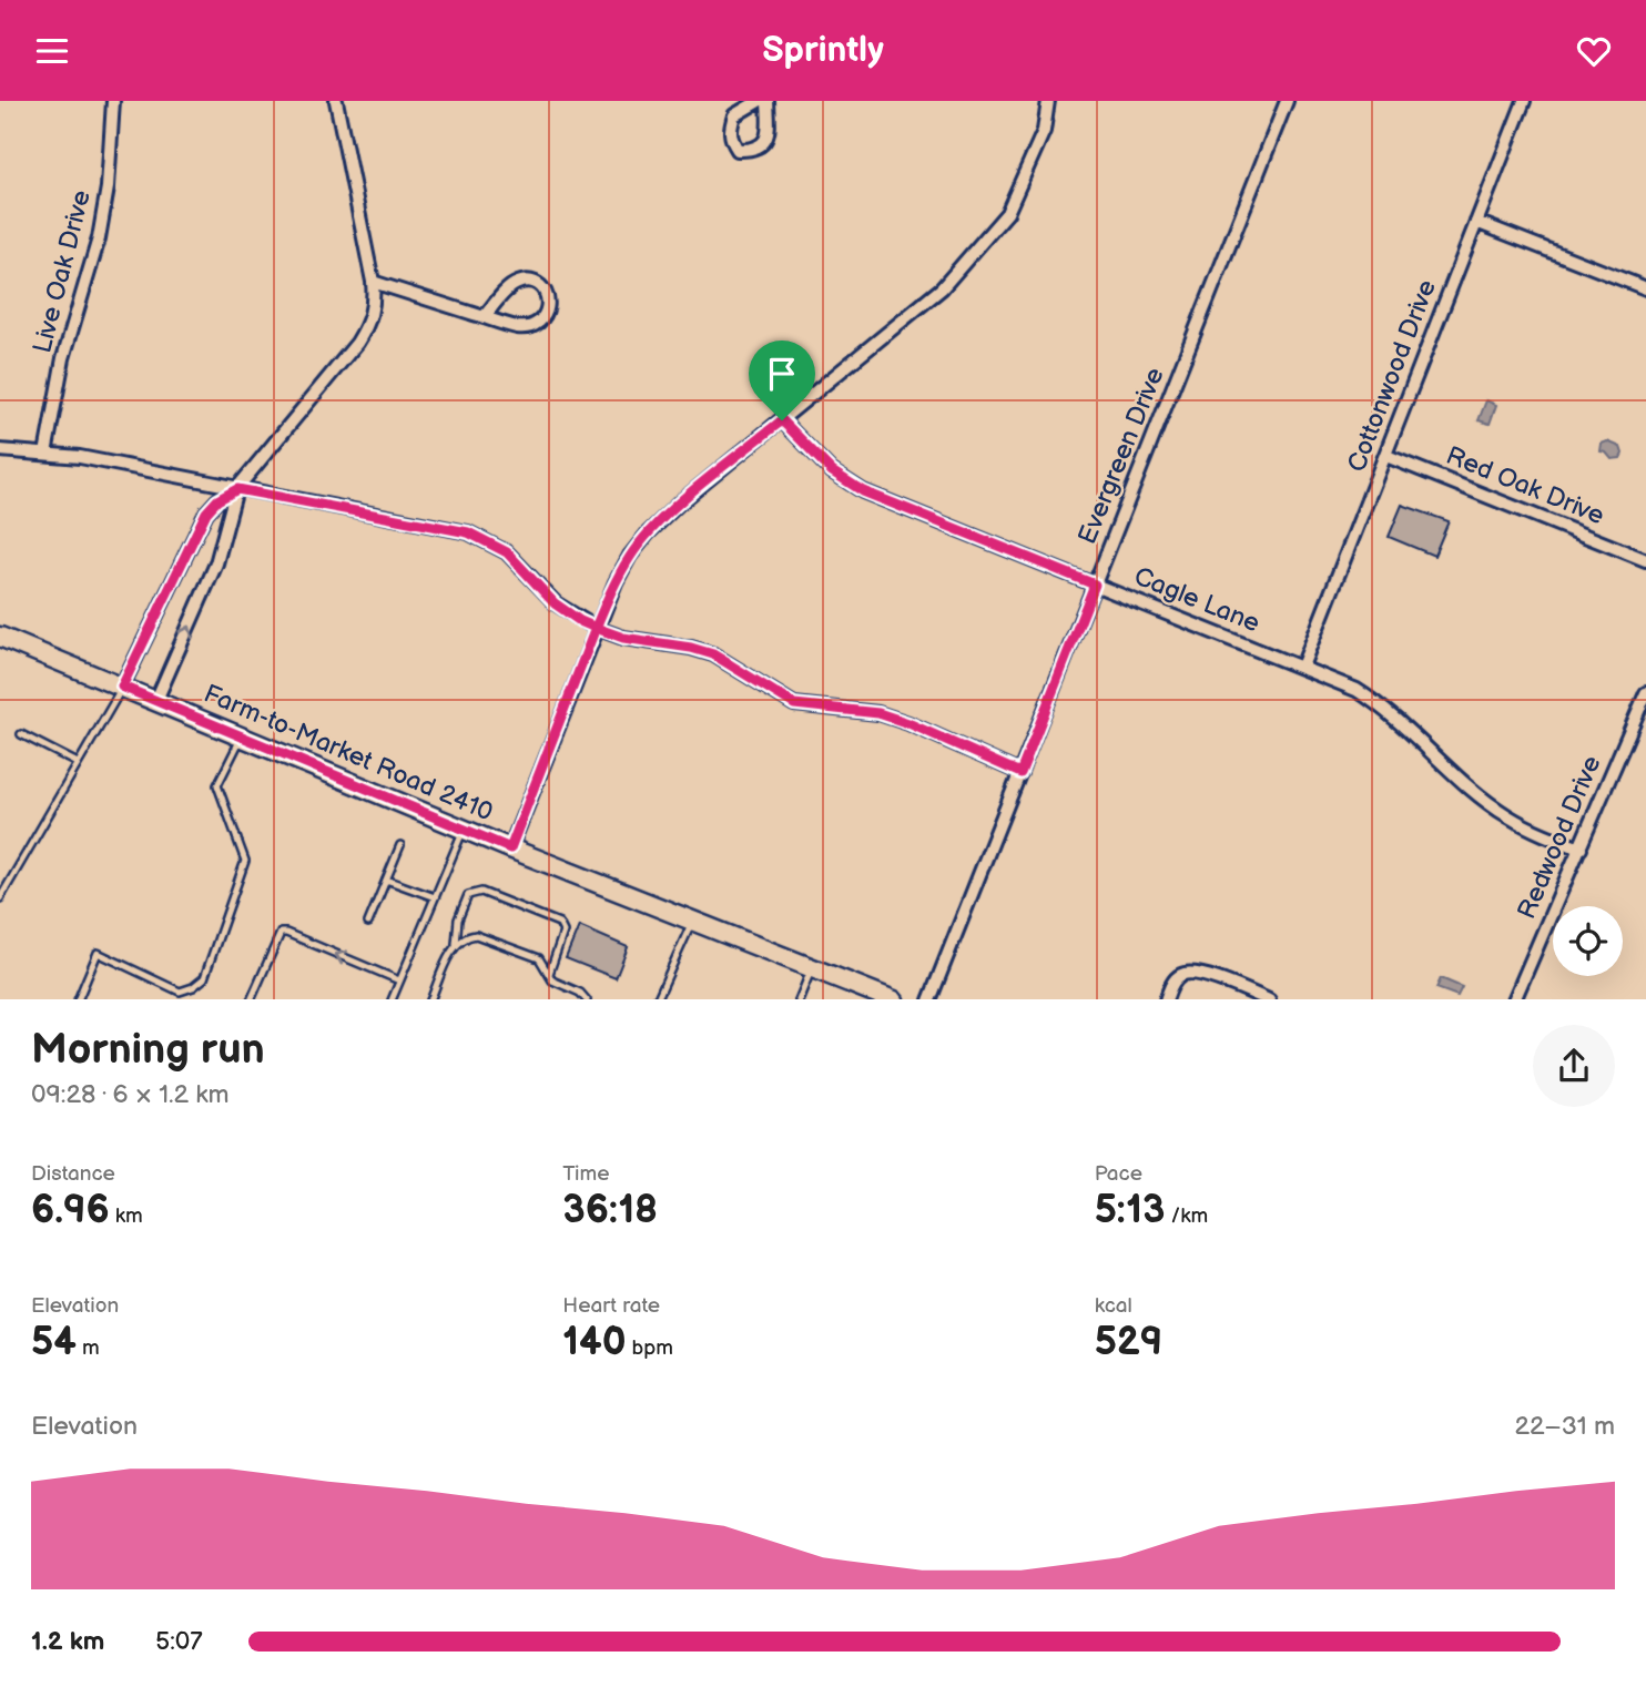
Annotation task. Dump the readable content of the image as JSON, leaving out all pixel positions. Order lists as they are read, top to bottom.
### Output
{
  "streets": {
    "main road": ["Farm-to-Market Road 2410"],
    "street": [
      "Live Oak Drive",
      "Cottonwood Drive",
      "Evergreen Drive",
      "Red Oak Drive",
      "Cagle Lane",
      "Redwood Drive"
    ]
  },
  "crossings": [
    ["Cottonwood Drive", "Red Oak Drive"],
    ["Cottonwood Drive", "Cagle Lane"],
    ["Evergreen Drive", "Cagle Lane"],
    ["Cagle Lane", "Redwood Drive"]
  ],
  "page": {
    "header": "Sprintly",
    "heading": ["Morning run", "09:28 · 6 × 1.2 km"],
    "stats": [
      ["Distance", "6.96 km"],
      ["Time", "36:18"],
      ["Pace", "5:13 /km"],
      ["Elevation", "54 m"],
      ["Heart rate", "140 bpm"],
      ["kcal", "529"]
    ],
    "chart": ["Elevation", "22–31 m"],
    "list": [
      {
        "name": "1.2 km",
        "note": "5:07"
      }
    ]
  }
}
